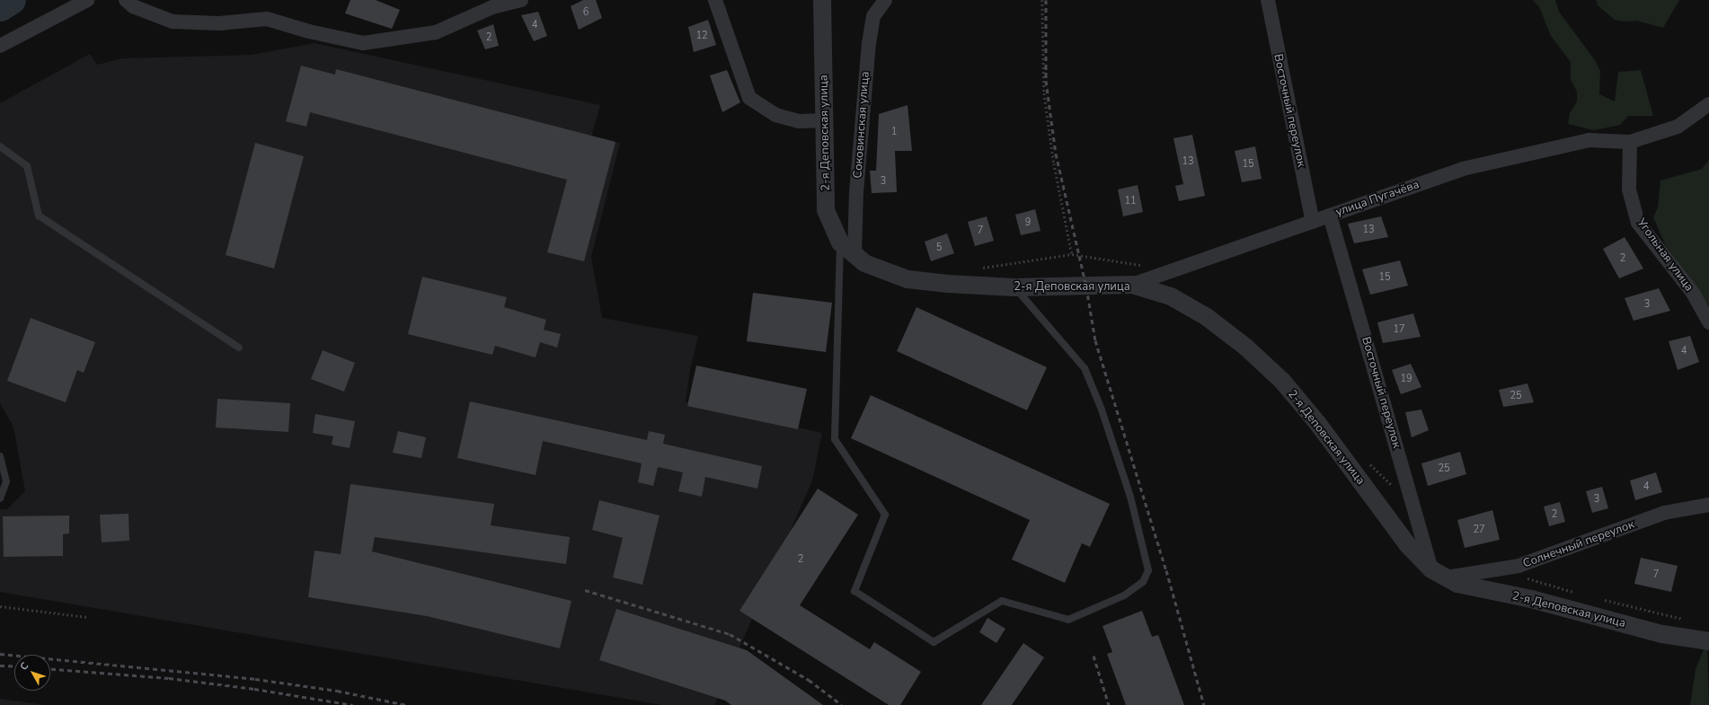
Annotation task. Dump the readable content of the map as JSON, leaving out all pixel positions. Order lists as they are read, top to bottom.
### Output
{
  "streets": {
    "street": [
      "Восточный переулок",
      "Соковинская улица",
      "2-я Деповская улица",
      "улица Пугачёва",
      "Угольная улица",
      "Солнечный переулок"
    ]
  },
  "crossings": [
    ["Восточный переулок", "2-я Деповская улица"],
    ["Восточный переулок", "улица Пугачёва"],
    ["Восточный переулок", "Солнечный переулок"],
    ["Соковинская улица", "2-я Деповская улица"],
    ["2-я Деповская улица", "улица Пугачёва"],
    ["2-я Деповская улица", "Солнечный переулок"],
    ["улица Пугачёва", "Угольная улица"]
  ],
  "house_numbers": [
    "6",
    "4",
    "12",
    "2",
    "1",
    "13",
    "15",
    "3",
    "11",
    "9",
    "13",
    "7",
    "5",
    "2",
    "15",
    "3",
    "17",
    "4",
    "19",
    "25",
    "25",
    "4",
    "3",
    "2",
    "27",
    "2",
    "7"
  ],
  "north": "top left"
}
